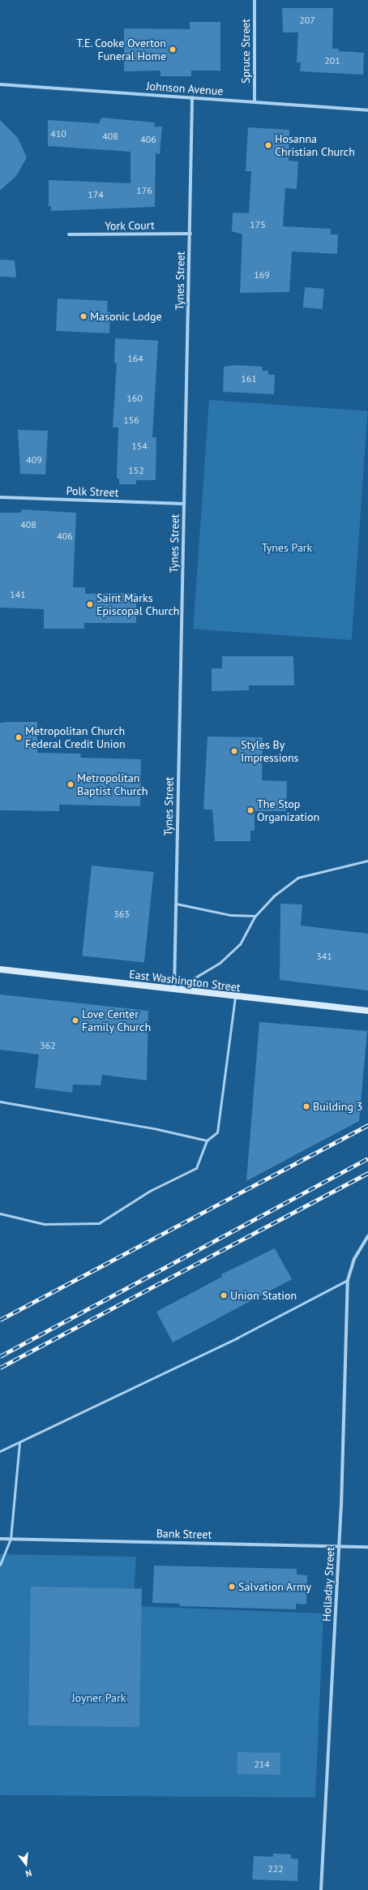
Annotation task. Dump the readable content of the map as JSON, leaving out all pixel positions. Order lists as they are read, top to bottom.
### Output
{
  "streets": {
    "main road": ["East Washington Street"],
    "street": [
      "Spruce Street",
      "Johnson Avenue",
      "York Court",
      "Tynes Street",
      "Polk Street",
      "Bank Street",
      "Holladay Street"
    ]
  },
  "crossings": [
    ["Spruce Street", "Johnson Avenue"],
    ["Johnson Avenue", "Tynes Street"],
    ["York Court", "Tynes Street"],
    ["Tynes Street", "Polk Street"],
    ["Tynes Street", "East Washington Street"],
    ["Bank Street", "Holladay Street"]
  ],
  "parks": ["Tynes Park", "Joyner Park"],
  "places": [
    "T.E. Cooke Overton Funeral Home",
    "Hosanna Christian Church",
    "Masonic Lodge",
    "Saint Marks Episcopal Church",
    "Metropolitan Church Federal Credit Union",
    "Styles By Impressions",
    "Metropolitan Baptist Church",
    "The Stop Organization",
    "Love Center Family Church",
    "Building 3",
    "Union Station",
    "Salvation Army"
  ],
  "house_numbers": [
    "207",
    "201",
    "410",
    "408",
    "406",
    "176",
    "174",
    "175",
    "169",
    "164",
    "161",
    "160",
    "156",
    "154",
    "409",
    "152",
    "408",
    "406",
    "141",
    "363",
    "341",
    "362",
    "214",
    "222"
  ],
  "north": "bottom"
}
